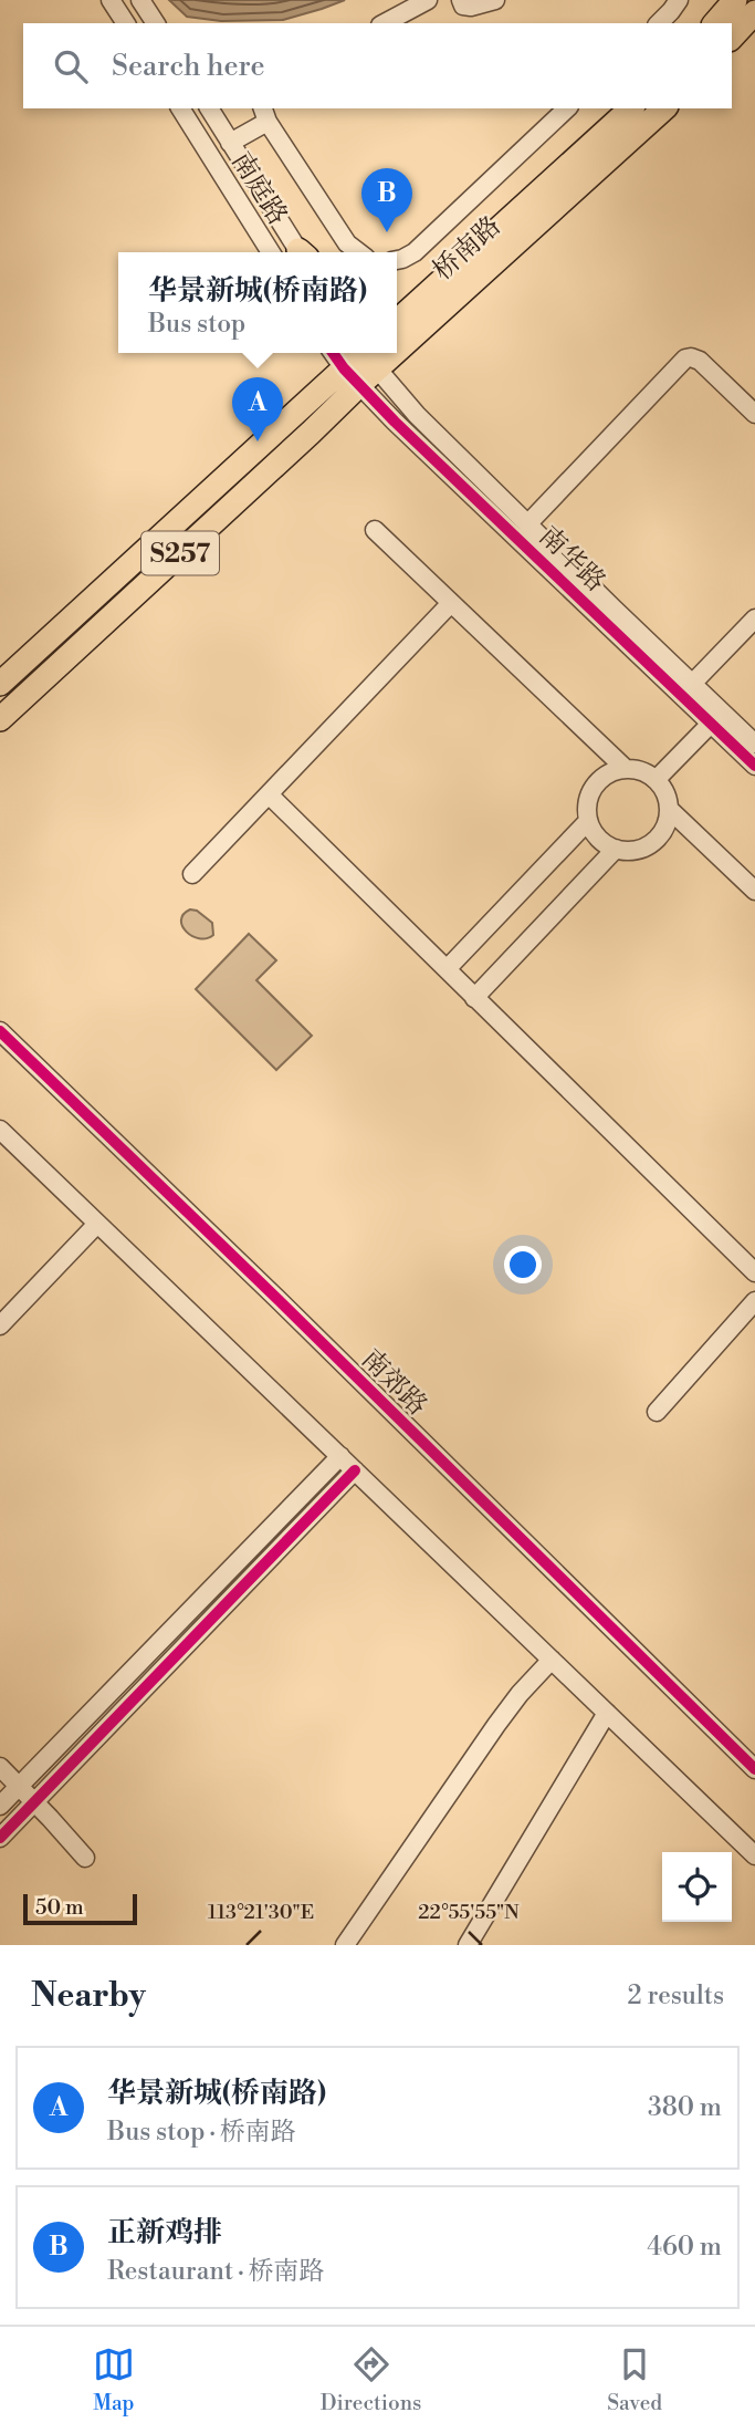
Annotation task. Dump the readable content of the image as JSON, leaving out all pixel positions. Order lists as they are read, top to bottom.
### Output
{
  "streets": {
    "main road": ["桥南路", "S257"],
    "street": ["南庭路", "南华路", "南郊路"]
  },
  "crossings": [
    ["桥南路", "南华路"]
  ],
  "scale_bar": "50 m",
  "page": {
    "search": "Search here",
    "pins": ["B", "A"],
    "popup": ["华景新城(桥南路)", "Bus stop"],
    "scale": "50 m",
    "heading": ["Nearby", "2 results"],
    "list": [
      {
        "mark": "A",
        "name": "华景新城(桥南路)",
        "note": "Bus stop · 桥南路",
        "value": "380 m"
      },
      {
        "mark": "B",
        "name": "正新鸡排",
        "note": "Restaurant · 桥南路",
        "value": "460 m"
      }
    ],
    "nav": ["Map", "Directions", "Saved"]
  },
  "coordinates": ["113°21'30\"E", "22°55'55\"N"]
}
